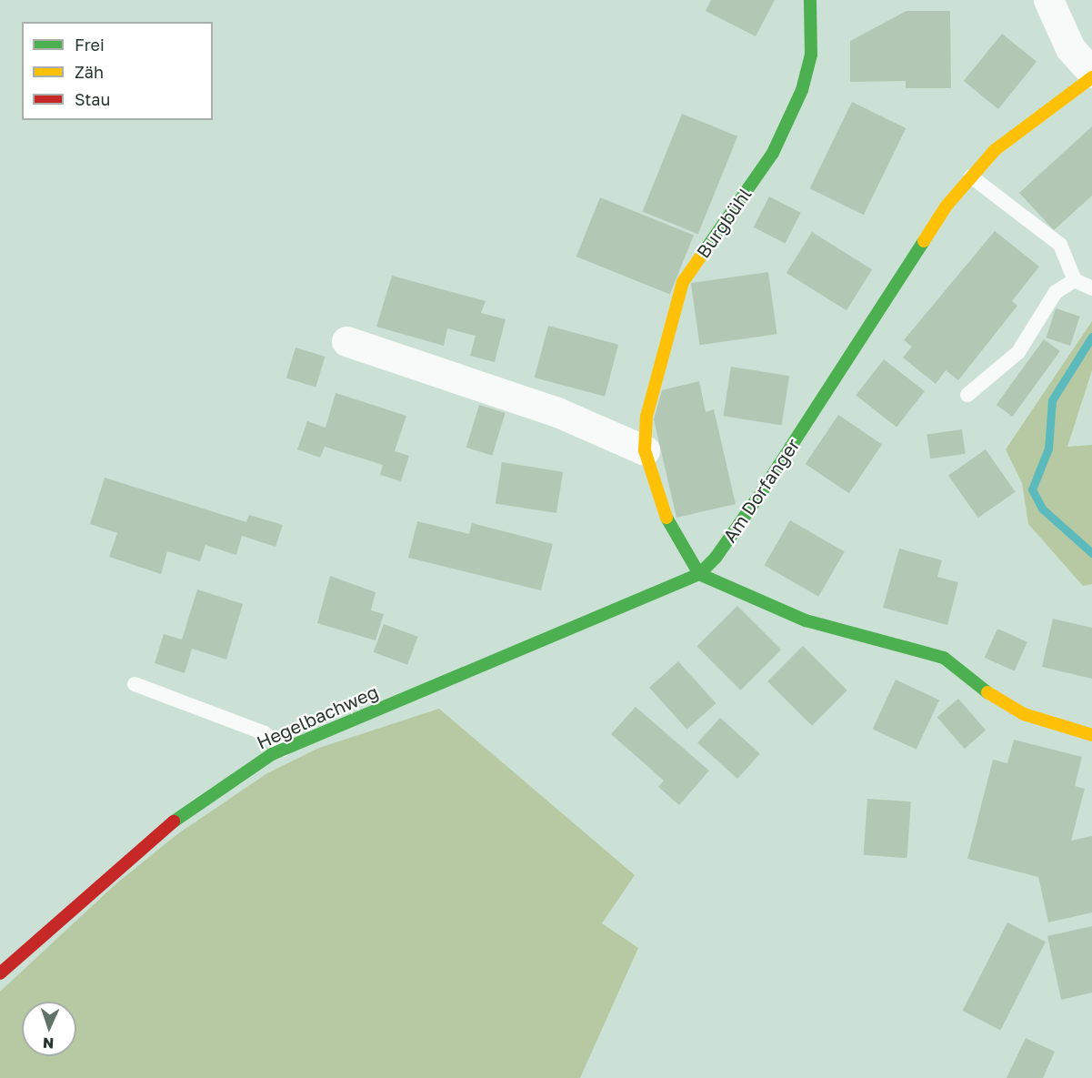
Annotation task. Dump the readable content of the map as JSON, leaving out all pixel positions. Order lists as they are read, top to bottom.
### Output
{
  "streets": {
    "street": ["Burgbühl", "Am Dorfanger", "Hegelbachweg"]
  },
  "crossings": [
    ["Burgbühl", "Am Dorfanger"],
    ["Burgbühl", "Hegelbachweg"],
    ["Am Dorfanger", "Hegelbachweg"]
  ],
  "legend": ["Frei", "Zäh", "Stau"],
  "north": "bottom"
}
